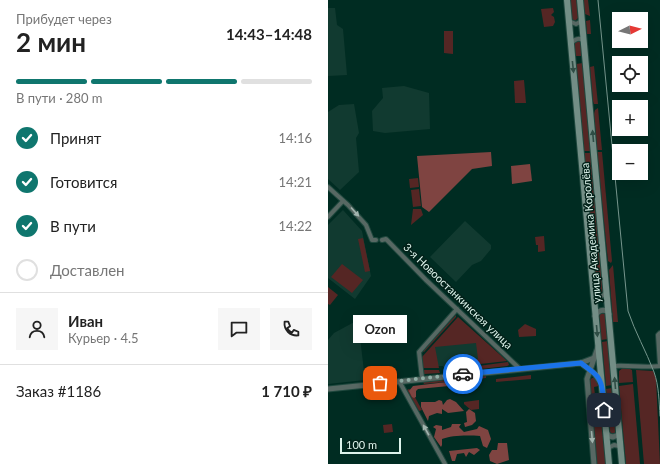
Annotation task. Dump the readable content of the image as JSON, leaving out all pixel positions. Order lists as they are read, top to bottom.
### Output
{
  "streets": {
    "main road": ["улица Академика Королёва"],
    "street": ["3-я Новоостанкинская улица"]
  },
  "places": ["Ozon"],
  "scale_bar": "100 m",
  "north": "right",
  "page": {
    "heading": ["2 мин", "Прибудет через", "14:43–14:48"],
    "panel": [
      "Иван",
      "Курьер · 4.5",
      "Заказ #1186",
      "1 710 ₽"
    ],
    "map_buttons": ["+", "−"],
    "bar": "В пути · 280 m",
    "list": [
      ["Принят", "14:16"],
      ["Готовится", "14:21"],
      ["В пути", "14:22"],
      "Доставлен"
    ],
    "bubble": "Ozon",
    "scale": "100 m"
  }
}
